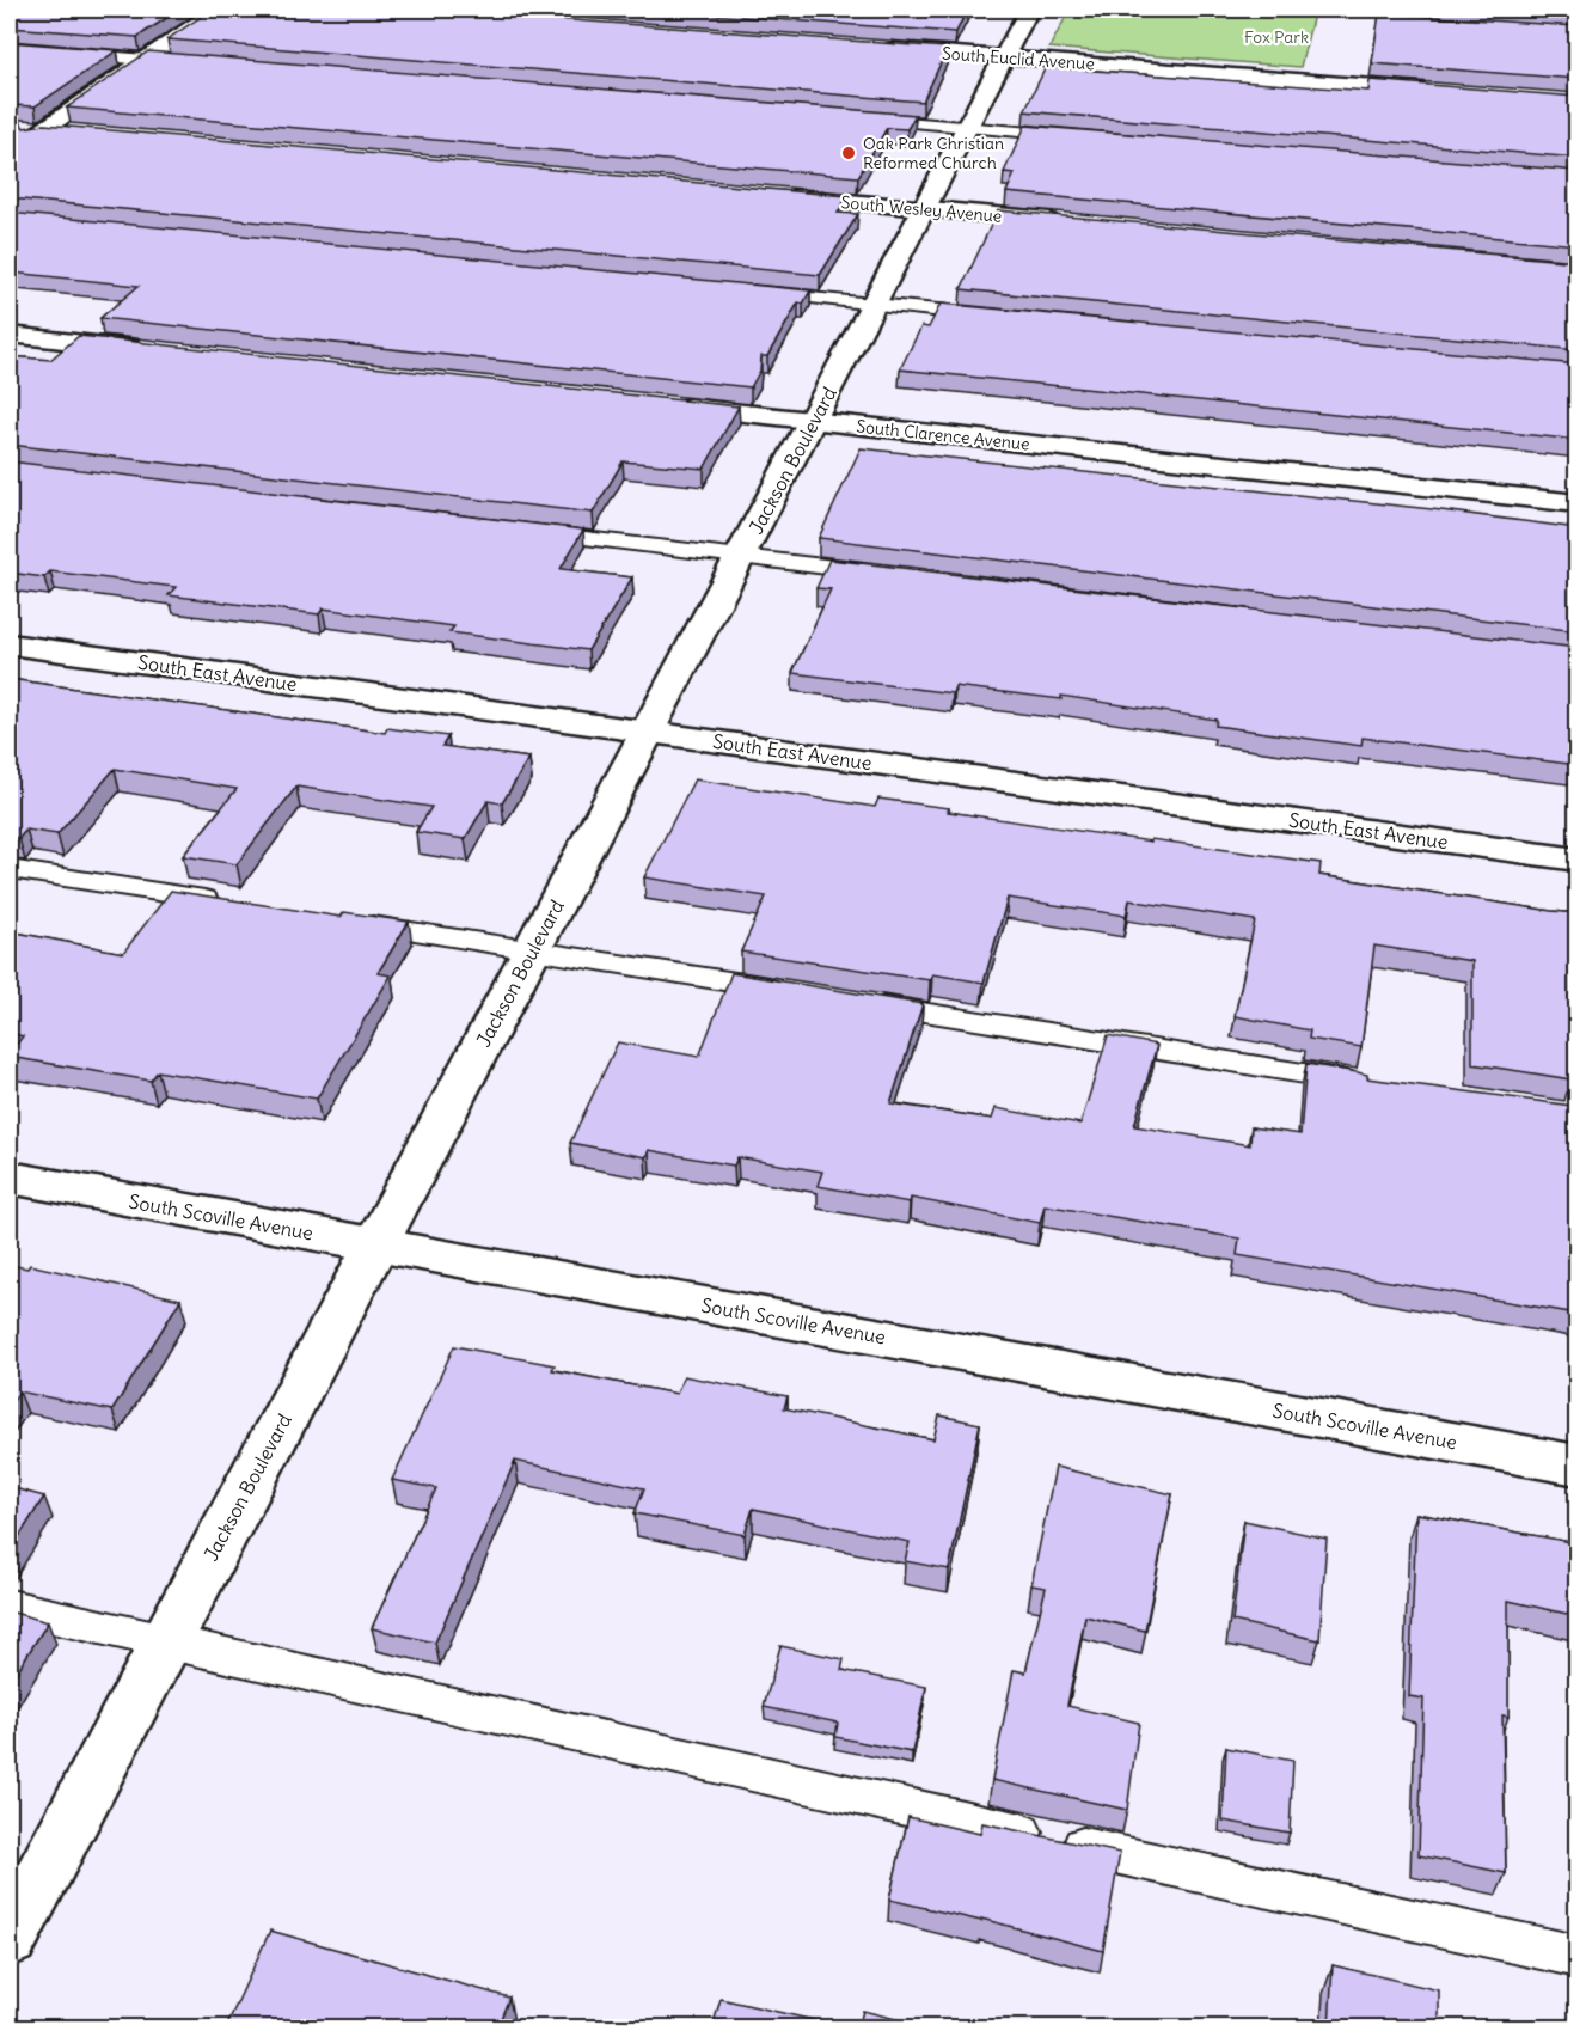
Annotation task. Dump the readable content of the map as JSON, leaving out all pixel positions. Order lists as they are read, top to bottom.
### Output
{
  "streets": {
    "street": [
      "South Euclid Avenue",
      "South Wesley Avenue",
      "South Clarence Avenue",
      "Jackson Boulevard",
      "South East Avenue",
      "South Scoville Avenue"
    ]
  },
  "crossings": [
    ["South Euclid Avenue", "Jackson Boulevard"],
    ["South Wesley Avenue", "Jackson Boulevard"],
    ["South Clarence Avenue", "Jackson Boulevard"],
    ["Jackson Boulevard", "South East Avenue"],
    ["Jackson Boulevard", "South Scoville Avenue"]
  ],
  "parks": ["Fox Park"],
  "places": ["Oak Park Christian Reformed Church"]
}
